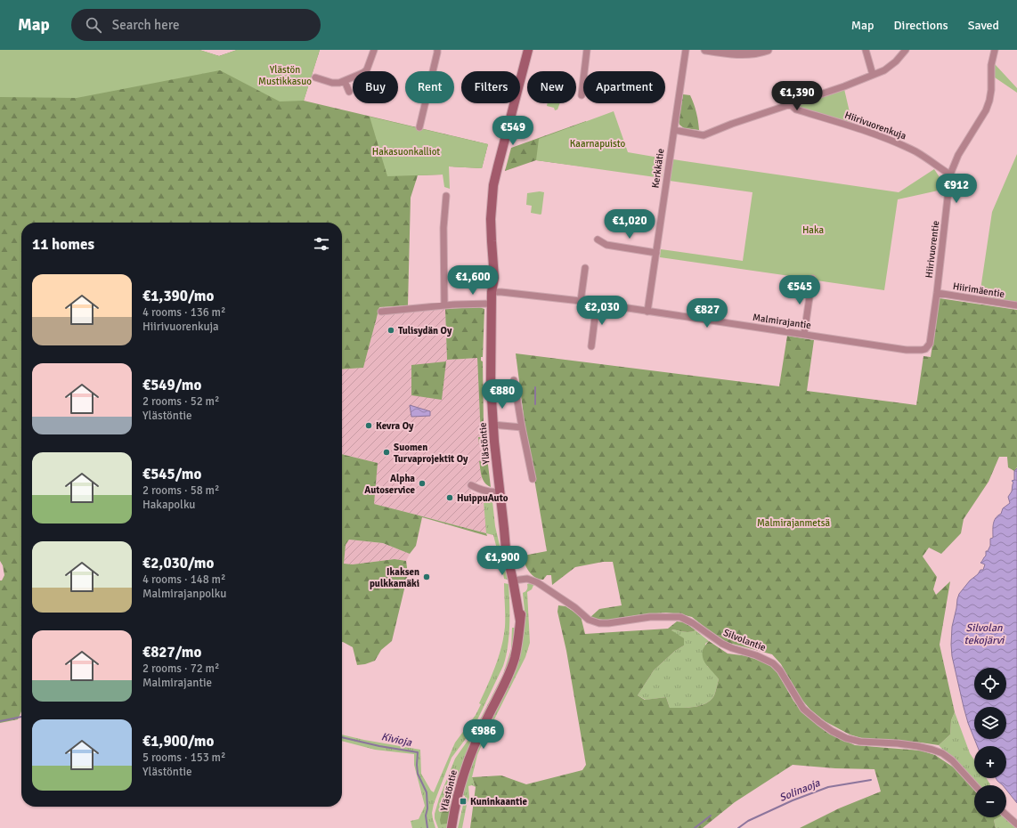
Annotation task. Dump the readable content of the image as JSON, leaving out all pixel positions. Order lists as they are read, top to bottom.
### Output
{
  "streets": {
    "main road": ["Ylästöntie"],
    "street": [
      "Hiirivuorenkuja",
      "Kerkkätie",
      "Hiirivuorentie",
      "Hiirimäentie",
      "Malmirajantie",
      "Silvolantie"
    ]
  },
  "crossings": [
    ["Hiirivuorenkuja", "Hiirivuorentie"],
    ["Kerkkätie", "Malmirajantie"],
    ["Hiirivuorentie", "Hiirimäentie"],
    ["Hiirivuorentie", "Malmirajantie"],
    ["Malmirajantie", "Ylästöntie"],
    ["Ylästöntie", "Silvolantie"]
  ],
  "water": ["Silvolan tekojärvi", "Kivioja", "Solinaoja"],
  "parks": [
    "Ylästön Mustikkasuo",
    "Kaarnapuisto",
    "Hakasuonkalliot",
    "Haka",
    "Malmirajanmetsä"
  ],
  "places": {
    "other": [
      "Tulisydän Oy",
      "Kevra Oy",
      "Suomen Turvaprojektit Oy",
      "Alpha Autoservice",
      "HuippuAuto",
      "Ikaksen pulkkamäki"
    ],
    "transit": ["Kuninkaantie"]
  },
  "page": {
    "header": "Map",
    "search": "Search here",
    "nav": ["Map", "Directions", "Saved"],
    "chip": [
      "Buy",
      "Rent",
      "Filters",
      "New",
      "Apartment"
    ],
    "price": [
      "€1,390",
      "€549",
      "€912",
      "€1,020",
      "€1,600",
      "€545",
      "€2,030",
      "€827",
      "€880",
      "€1,900",
      "€986"
    ],
    "heading": "11 homes",
    "list": [
      {
        "name": "€1,390/mo",
        "note": "4 rooms · 136 m² · Hiirivuorenkuja"
      },
      {
        "name": "€549/mo",
        "note": "2 rooms · 52 m² · Ylästöntie"
      },
      {
        "name": "€545/mo",
        "note": "2 rooms · 58 m² · Hakapolku"
      },
      {
        "name": "€2,030/mo",
        "note": "4 rooms · 148 m² · Malmirajanpolku"
      },
      {
        "name": "€827/mo",
        "note": "2 rooms · 72 m² · Malmirajantie"
      },
      {
        "name": "€1,900/mo",
        "note": "5 rooms · 153 m² · Ylästöntie"
      }
    ],
    "map_buttons": ["+", "−"]
  }
}
